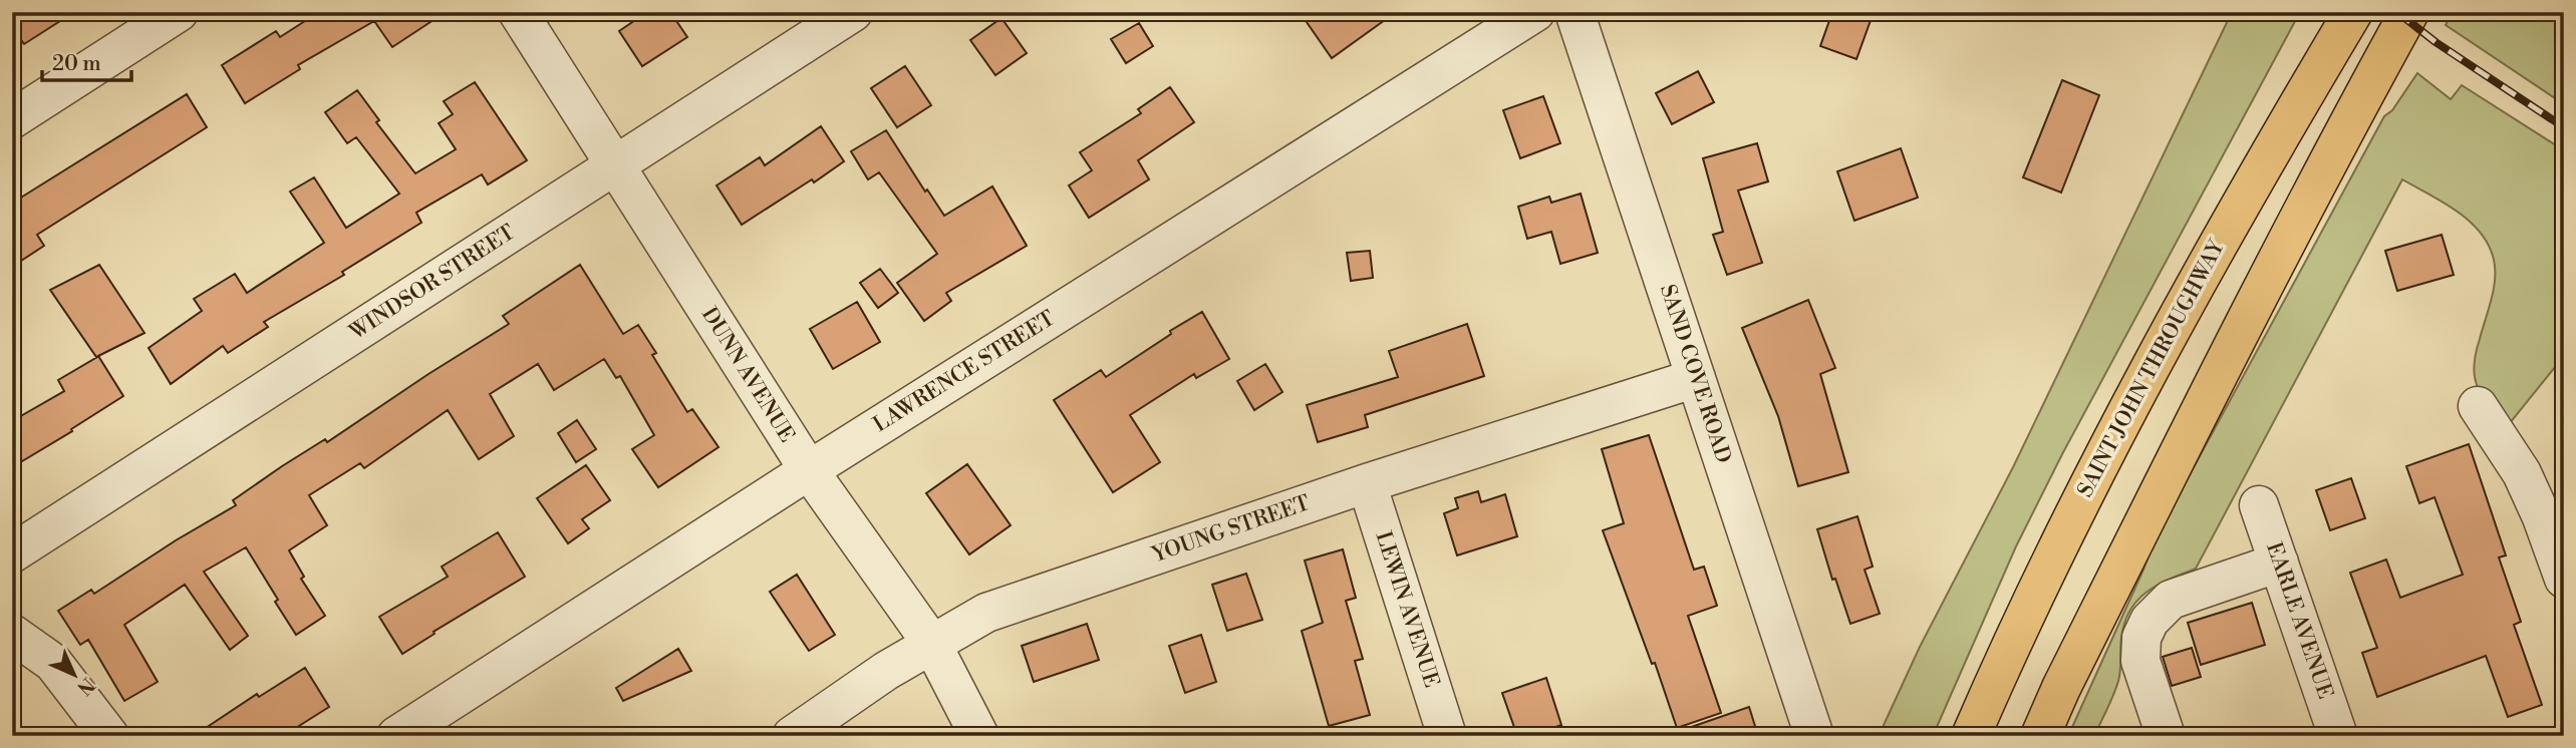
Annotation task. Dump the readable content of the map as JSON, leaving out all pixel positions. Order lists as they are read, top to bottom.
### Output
{
  "streets": {
    "highway": ["SAINT JOHN THROUGHWAY"],
    "street": [
      "WINDSOR STREET",
      "LAWRENCE STREET",
      "SAND COVE ROAD",
      "DUNN AVENUE",
      "YOUNG STREET",
      "LEWIN AVENUE",
      "EARLE AVENUE"
    ]
  },
  "crossings": [
    ["WINDSOR STREET", "DUNN AVENUE"],
    ["LAWRENCE STREET", "DUNN AVENUE"],
    ["SAND COVE ROAD", "YOUNG STREET"],
    ["DUNN AVENUE", "YOUNG STREET"],
    ["YOUNG STREET", "LEWIN AVENUE"]
  ],
  "scale_bar": "20 m",
  "north": "bottom right"
}
